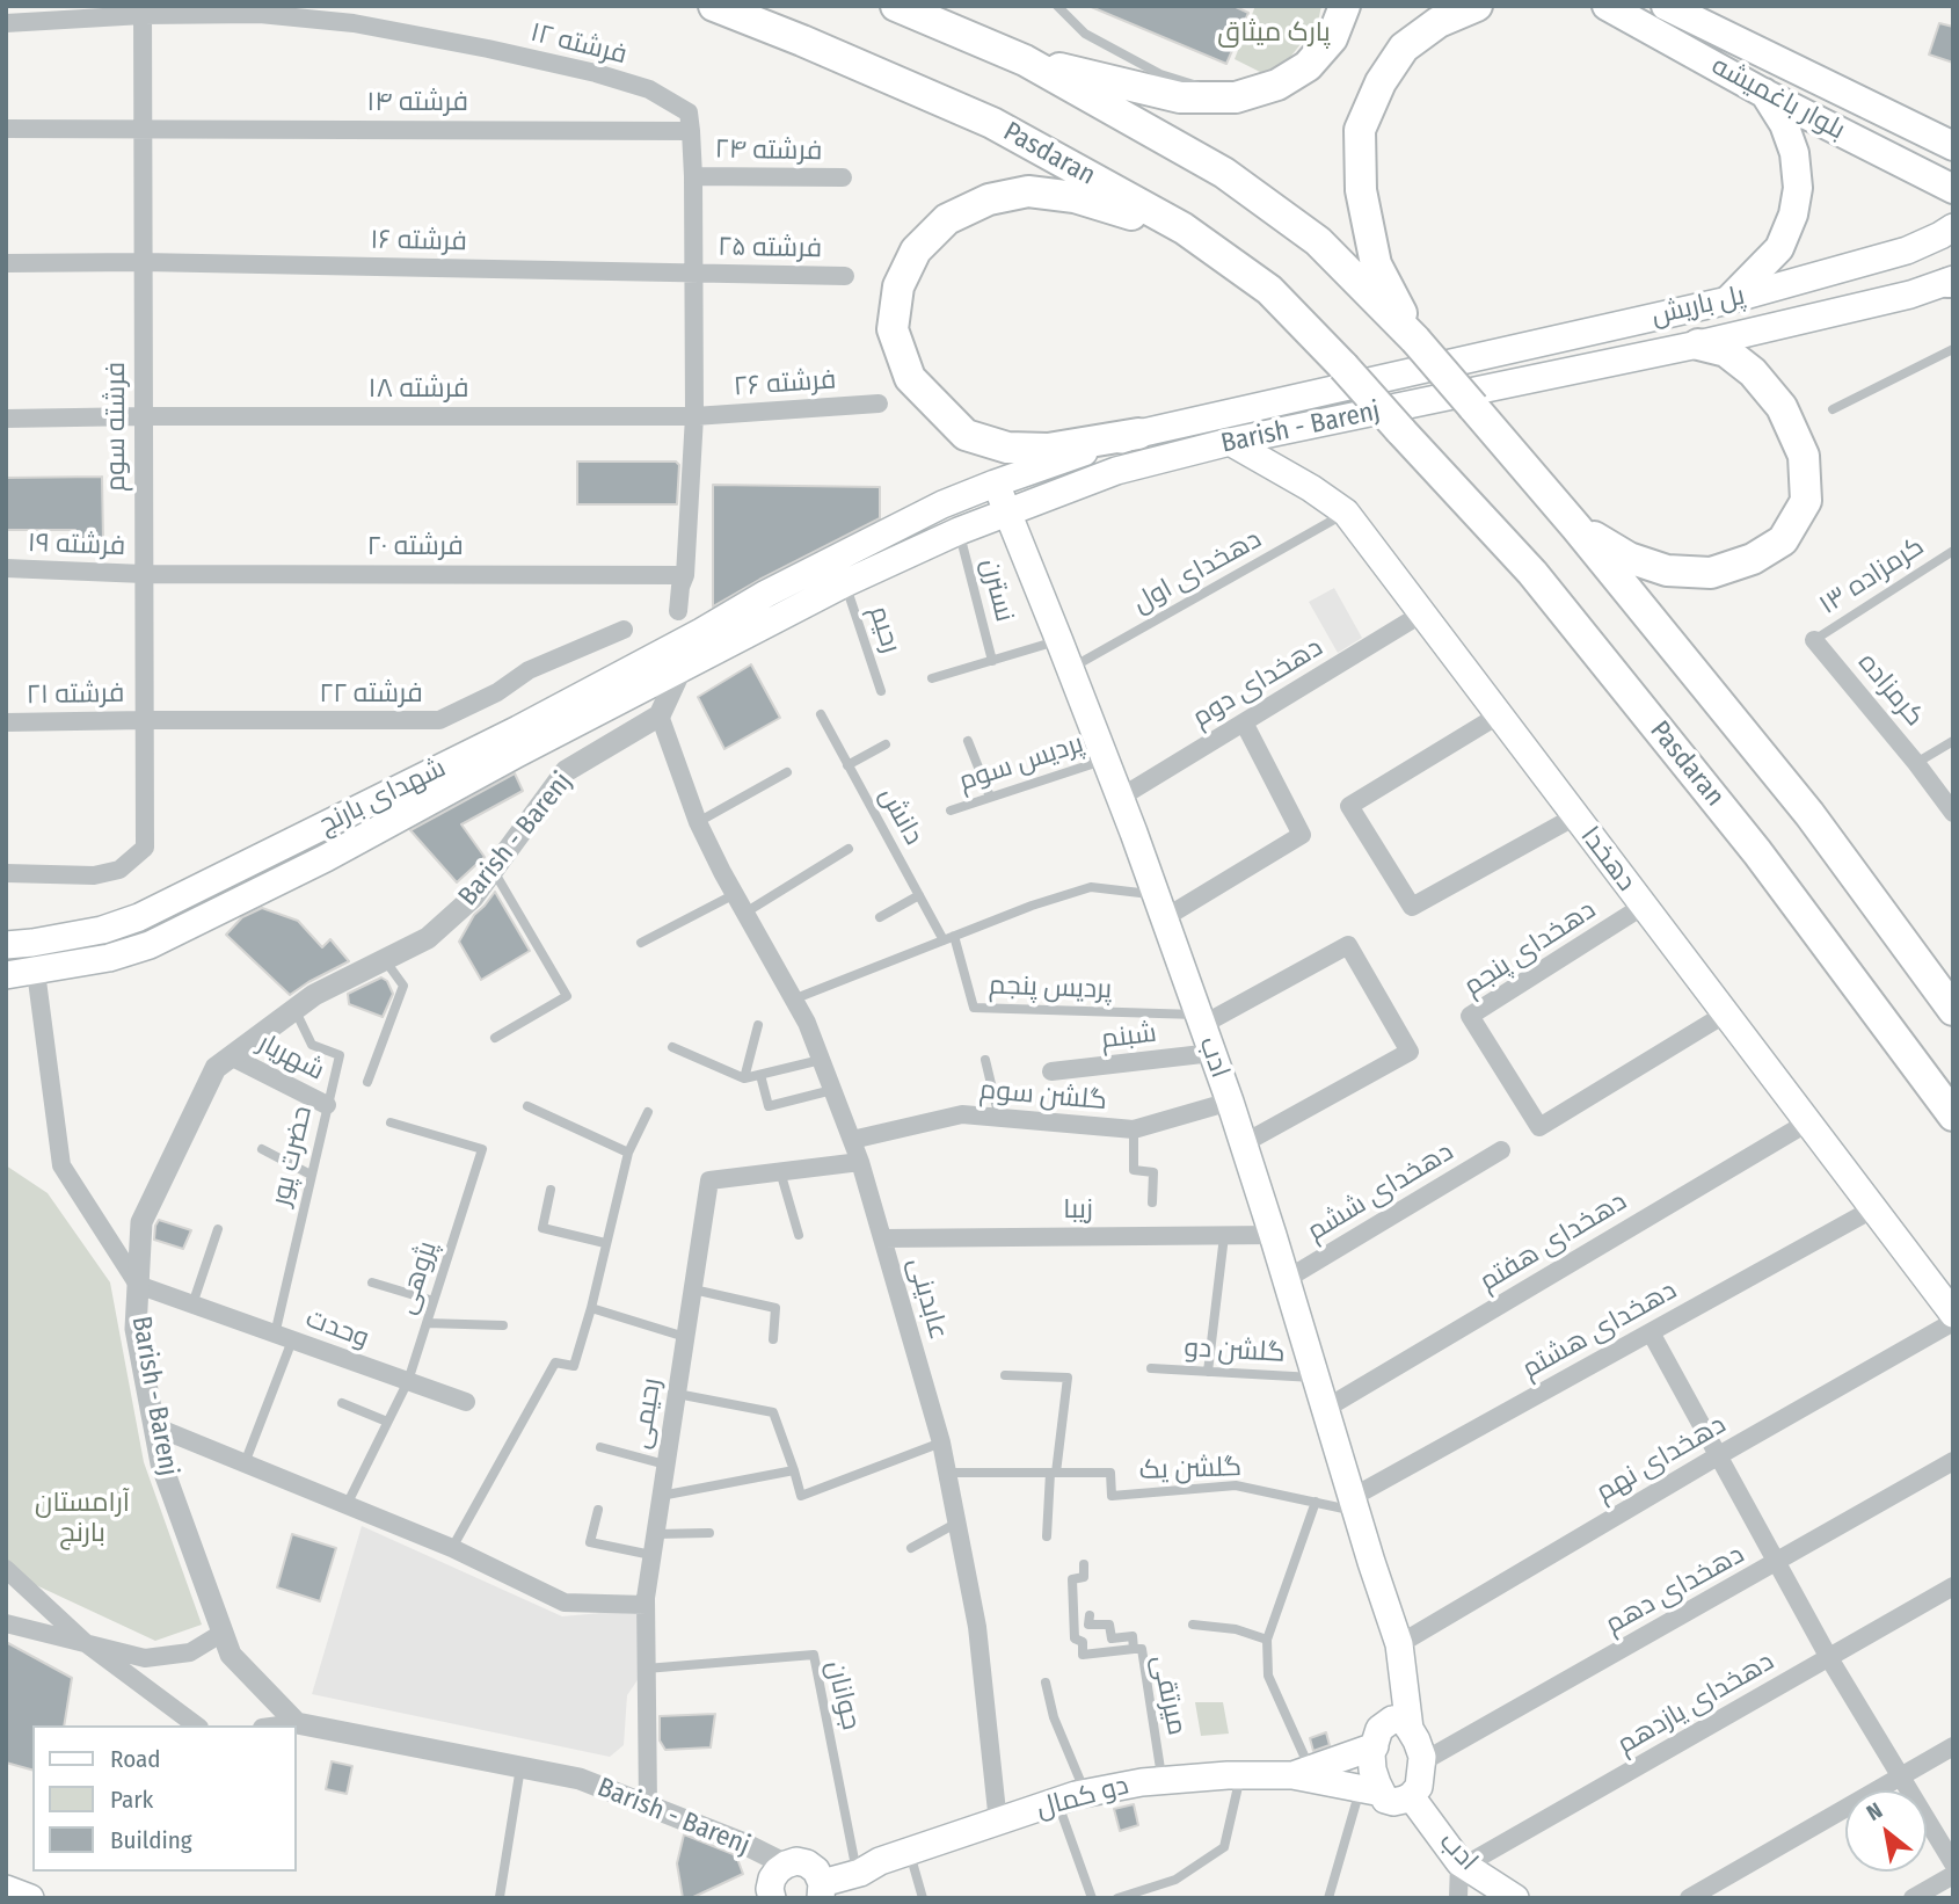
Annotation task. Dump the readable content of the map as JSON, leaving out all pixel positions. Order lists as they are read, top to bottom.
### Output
{
  "streets": {
    "highway": ["Pasdaran"],
    "main road": [
      "بلوار باغمیشه",
      "پل باریش",
      "Barish - Barenj",
      "شهدای بارنج",
      "دهخدا",
      "ادب",
      "دو کمال"
    ],
    "street": [
      "۱۲ فرشته",
      "۱۴ فرشته",
      "فرشته ۲۴",
      "۱۶ فرشته",
      "۲۵ فرشته",
      "۲۶ فرشته",
      "۱۸ فرشته",
      "فرشته سوم",
      "۱۹ فرشته",
      "۲۰ فرشته",
      "دهخدای دوم",
      "کرمزاده",
      "۲۱ فرشته",
      "۲۲ فرشته",
      "دهخدای پنجم",
      "شبنم",
      "شهریار",
      "گلشن سوم",
      "دهخدای ششم",
      "زیبا",
      "دهخدای هفتم",
      "عابدینی",
      "وحدت",
      "دهخدای هشتم",
      "رحیمی",
      "دهخدای نهم",
      "دهخدای دهم",
      "دهخدای یازدهم"
    ],
    "lane": [
      "دهخدای اول",
      "کرمزاده ۱۳",
      "نسترن",
      "رحیم",
      "پردیس سوم",
      "دانش",
      "پردیس پنجم",
      "حضرت پور",
      "پژوهی",
      "گلشن دو",
      "گلشن یک",
      "جوانان",
      "میرتقی"
    ]
  },
  "crossings": [
    ["۱۲ فرشته", "۱۴ فرشته"],
    ["۱۲ فرشته", "فرشته سوم"],
    ["۱۴ فرشته", "فرشته سوم"],
    ["۱۶ فرشته", "۲۵ فرشته"],
    ["۱۶ فرشته", "فرشته سوم"],
    ["پل باریش", "شهدای بارنج"],
    ["پل باریش", "ادب"],
    ["۲۶ فرشته", "۱۸ فرشته"],
    ["۱۸ فرشته", "فرشته سوم"],
    ["فرشته سوم", "۱۹ فرشته"],
    ["فرشته سوم", "۲۰ فرشته"],
    ["فرشته سوم", "۲۱ فرشته"],
    ["فرشته سوم", "۲۲ فرشته"],
    ["Barish - Barenj", "نسترن"],
    ["Barish - Barenj", "رحیم"],
    ["Barish - Barenj", "دهخدا"],
    ["Barish - Barenj", "شهریار"],
    ["Barish - Barenj", "ادب"],
    ["Barish - Barenj", "حضرت پور"],
    ["Barish - Barenj", "عابدینی"],
    ["Barish - Barenj", "وحدت"],
    ["Barish - Barenj", "رحیمی"],
    ["۱۹ فرشته", "۲۰ فرشته"],
    ["دهخدای اول", "دهخدا"],
    ["دهخدای اول", "ادب"],
    ["کرمزاده ۱۳", "کرمزاده"],
    ["دهخدای دوم", "دهخدا"],
    ["دهخدای دوم", "ادب"],
    ["۲۱ فرشته", "۲۲ فرشته"],
    ["پردیس سوم", "ادب"],
    ["شهدای بارنج", "ادب"],
    ["دهخدا", "دهخدای پنجم"],
    ["دهخدا", "دهخدای هفتم"],
    ["دهخدا", "دهخدای هشتم"],
    ["پردیس پنجم", "ادب"],
    ["شبنم", "ادب"],
    ["شهریار", "حضرت پور"],
    ["ادب", "گلشن سوم"],
    ["ادب", "دهخدای ششم"],
    ["ادب", "زیبا"],
    ["ادب", "دهخدای هفتم"],
    ["ادب", "دهخدای هشتم"],
    ["ادب", "گلشن دو"],
    ["ادب", "دهخدای نهم"],
    ["ادب", "گلشن یک"],
    ["ادب", "دهخدای دهم"],
    ["ادب", "دهخدای یازدهم"],
    ["گلشن سوم", "عابدینی"],
    ["حضرت پور", "وحدت"],
    ["زیبا", "عابدینی"],
    ["پژوهی", "وحدت"],
    ["عابدینی", "رحیمی"],
    ["عابدینی", "گلشن یک"],
    ["عابدینی", "دو کمال"],
    ["دهخدای هشتم", "گلشن یک"],
    ["رحیمی", "جوانان"],
    ["جوانان", "دو کمال"],
    ["میرتقی", "دو کمال"]
  ],
  "parks": ["پارک میثاق", "آرامستان بارنج"],
  "legend": ["Road", "Park", "Building"],
  "north": "top left"
}
